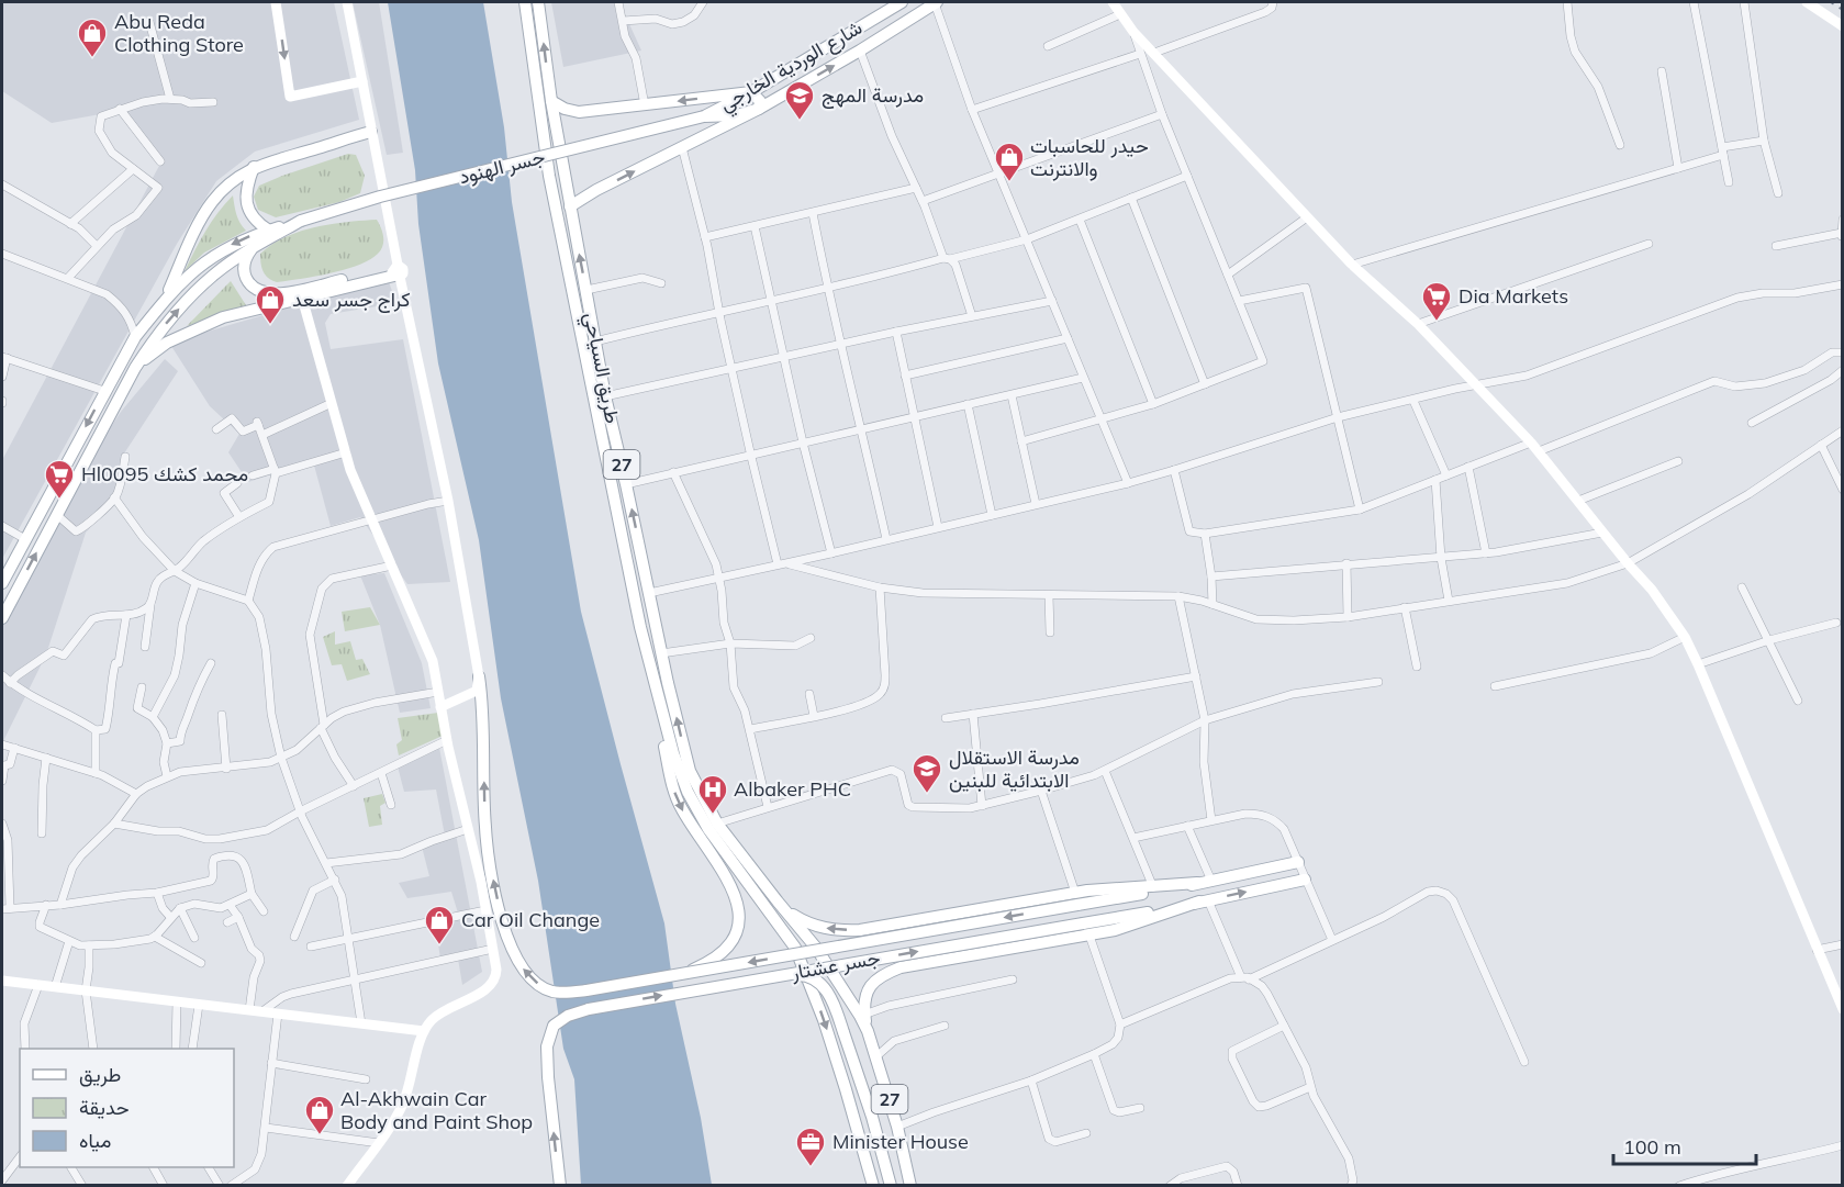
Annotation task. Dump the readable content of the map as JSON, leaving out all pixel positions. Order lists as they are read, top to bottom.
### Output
{
  "streets": {
    "main road": [
      "شارع الوردية الخارجي",
      "جسر الهنود",
      "طريق السياحي",
      "27",
      "جسر عشتار"
    ]
  },
  "crossings": [
    ["شارع الوردية الخارجي", "جسر الهنود"]
  ],
  "places": {
    "shop": [
      "Abu Reda Clothing Store",
      "حيدر للحاسبات والانترنت",
      "كراج جسر سعد",
      "Car Oil Change",
      "Al-Akhwain Car Body and Paint Shop"
    ],
    "school or university": ["مدرسة المهج", "مدرسة الاستقلال الابتدائية للبنين"],
    "supermarket": ["Dia Markets", "Hl0095 محمد كشك"],
    "hospital": ["Albaker PHC"],
    "office": ["Minister House"]
  },
  "legend": ["طريق", "حديقة", "مياه"],
  "scale_bar": "100 m"
}
